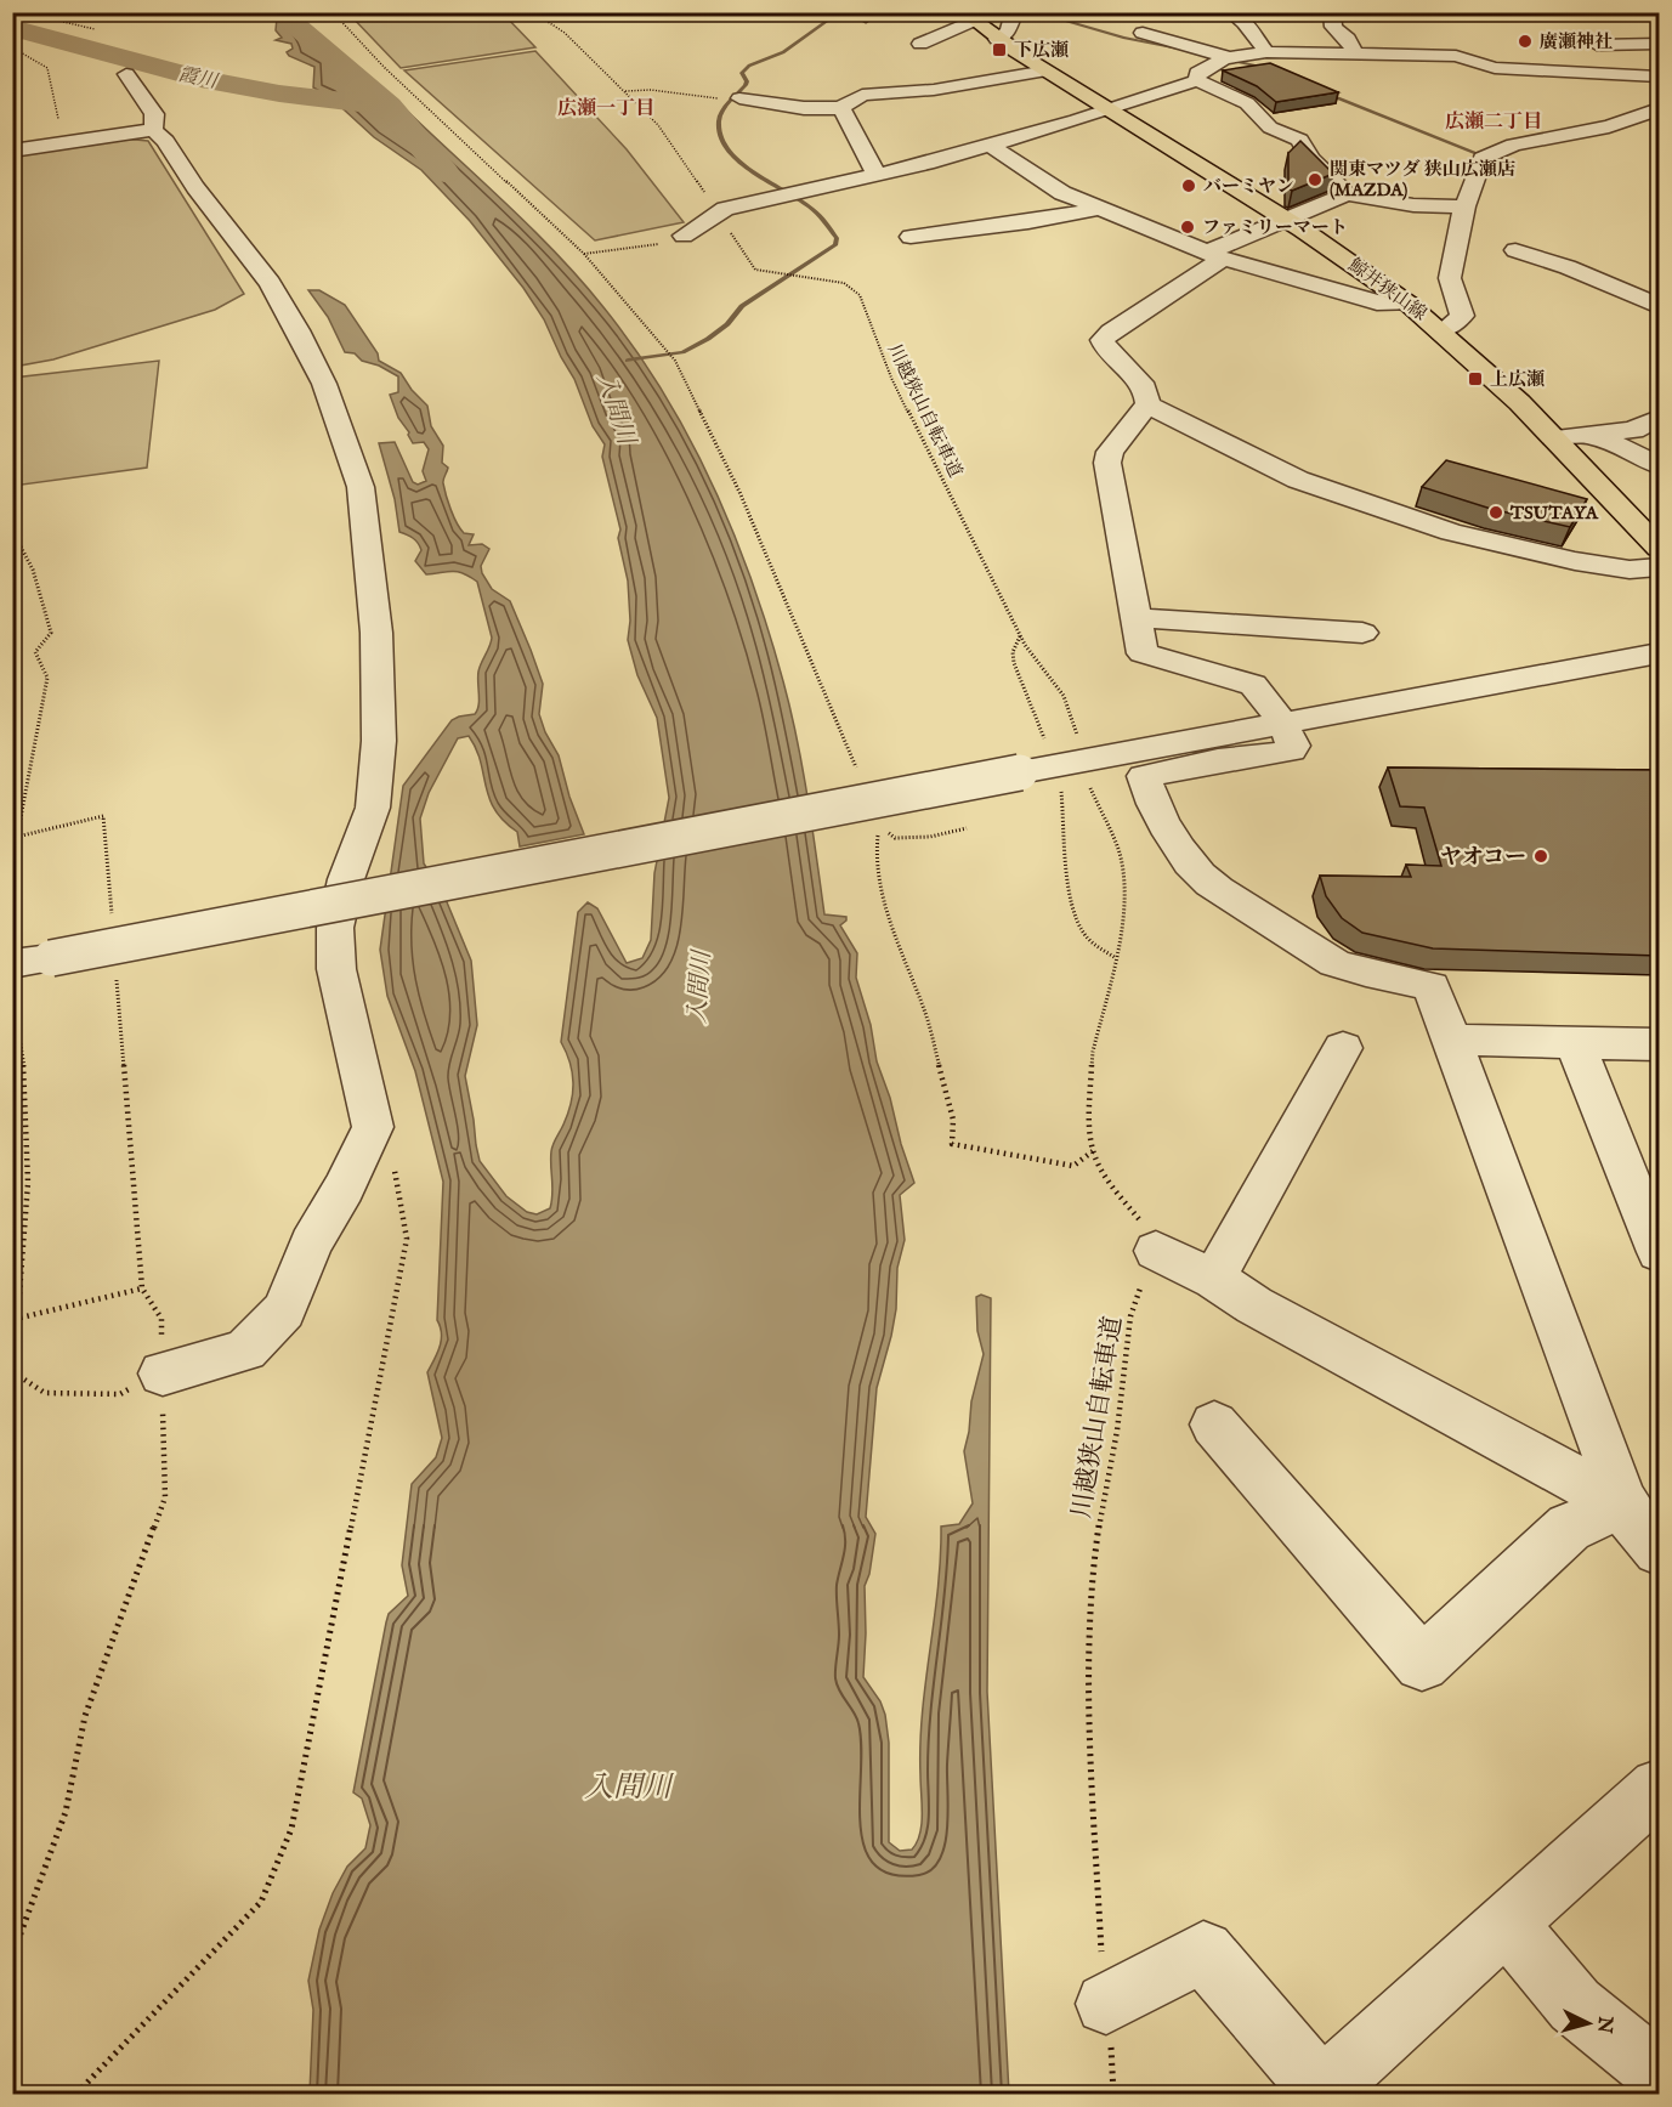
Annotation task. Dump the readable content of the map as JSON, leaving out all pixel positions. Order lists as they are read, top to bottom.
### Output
{
  "streets": {
    "main road": ["鯨井狭山線"],
    "path": ["川越狭山自転車道"]
  },
  "districts": ["広瀬一丁目", "広瀬二丁目"],
  "water": ["霞川", "入間川"],
  "places": {
    "other": [
      "廣瀬神社",
      "関東マツダ 狭山広瀬店 (MAZDA)",
      "バーミヤン",
      "ファミリーマート",
      "TSUTAYA",
      "ヤオコー"
    ],
    "transit": ["下広瀬", "上広瀬"]
  },
  "north": "right"
}
